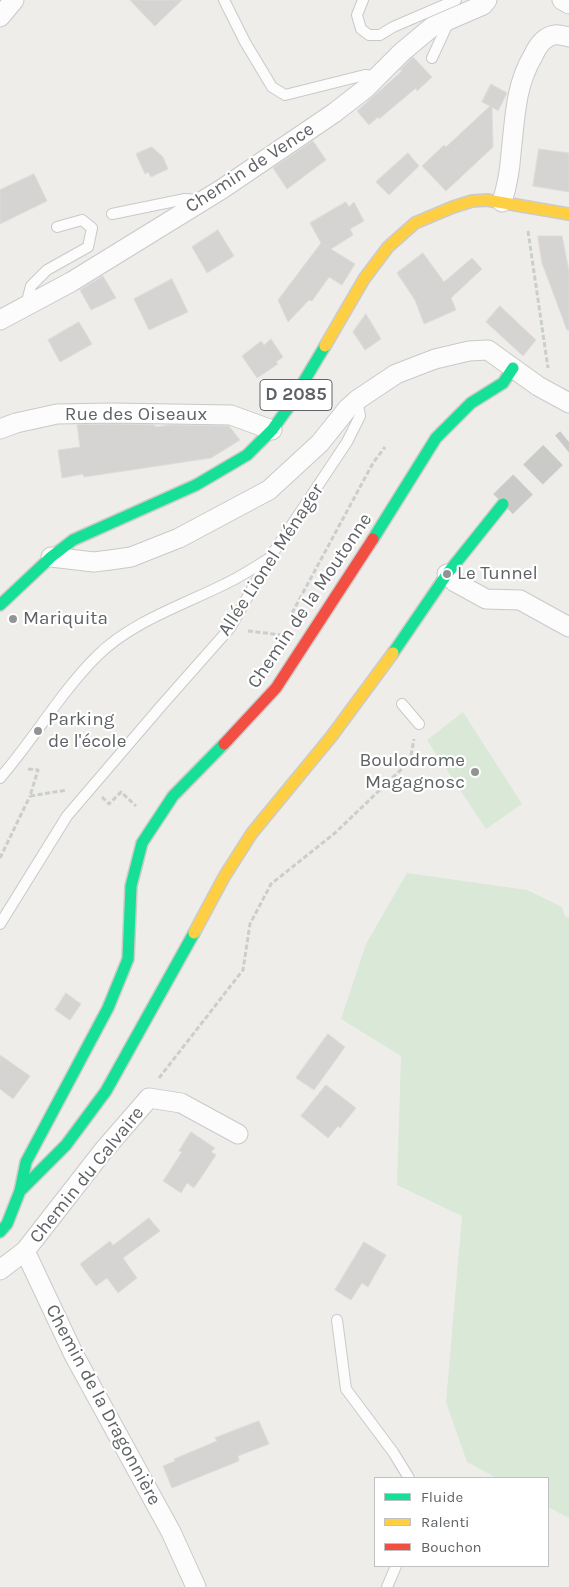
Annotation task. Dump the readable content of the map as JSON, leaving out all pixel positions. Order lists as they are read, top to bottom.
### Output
{
  "streets": {
    "main road": ["D 2085", "Chemin de la Moutonne"],
    "street": [
      "Chemin de Vence",
      "Rue des Oiseaux",
      "Chemin du Calvaire",
      "Chemin de la Dragonnière"
    ],
    "lane": ["Allée Lionel Ménager"]
  },
  "crossings": [
    ["D 2085", "Rue des Oiseaux"],
    ["Chemin du Calvaire", "Chemin de la Dragonnière"]
  ],
  "places": [
    "Le Tunnel",
    "Mariquita",
    "Parking de l'école",
    "Boulodrome Magagnosc"
  ],
  "legend": ["Fluide", "Ralenti", "Bouchon"]
}
